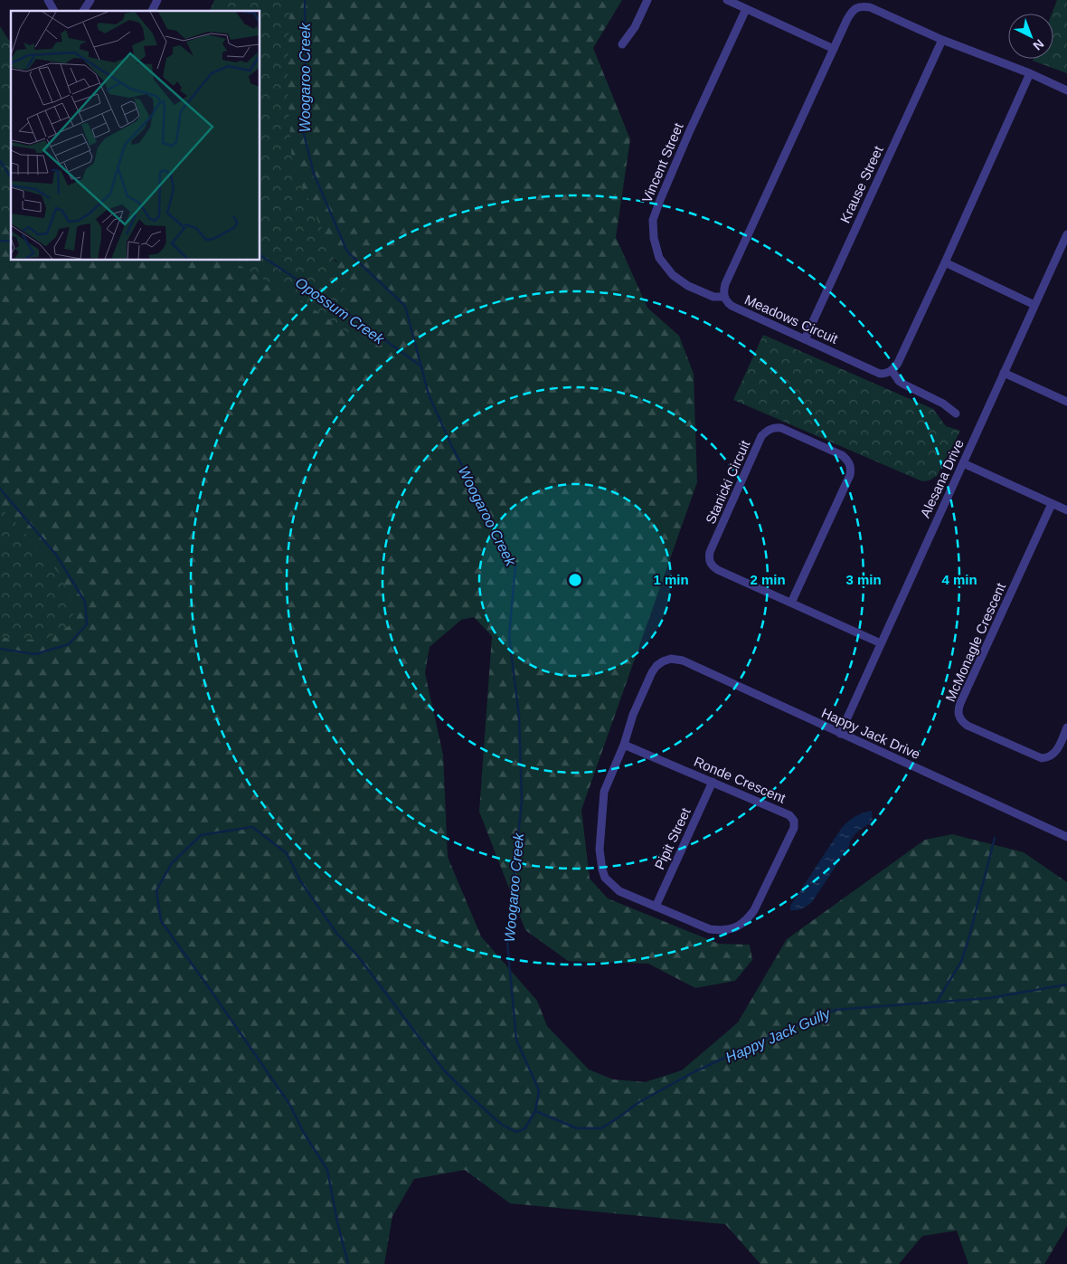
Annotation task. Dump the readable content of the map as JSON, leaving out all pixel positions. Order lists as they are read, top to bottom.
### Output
{
  "streets": {
    "street": [
      "Vincent Street",
      "Krause Street",
      "Meadows Circuit",
      "Alesana Drive",
      "Stanicki Circuit",
      "McMonagle Crescent",
      "Happy Jack Drive",
      "Ronde Crescent",
      "Pipit Street"
    ]
  },
  "crossings": [
    ["Vincent Street", "Meadows Circuit"],
    ["Krause Street", "Meadows Circuit"],
    ["Alesana Drive", "Stanicki Circuit"],
    ["Alesana Drive", "Happy Jack Drive"],
    ["Happy Jack Drive", "Ronde Crescent"],
    ["Ronde Crescent", "Pipit Street"]
  ],
  "water": ["Woogaroo Creek", "Opossum Creek", "Happy Jack Gully"],
  "north": "bottom right",
  "rings": [
    "1 min",
    "2 min",
    "3 min",
    "4 min"
  ]
}
